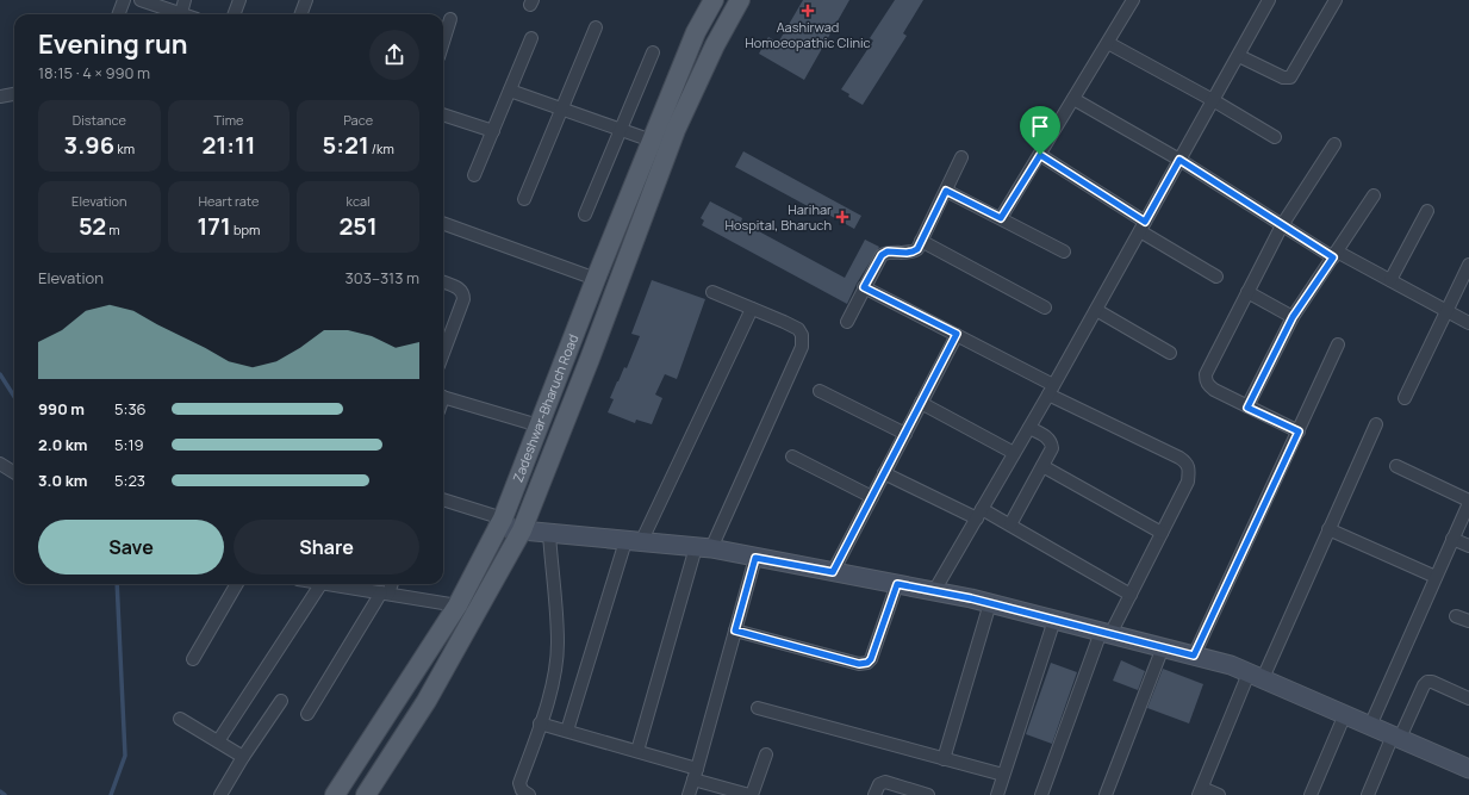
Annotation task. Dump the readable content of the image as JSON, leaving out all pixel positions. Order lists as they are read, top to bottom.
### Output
{
  "streets": {
    "main road": ["Zadeshwar-Bharuch Road"]
  },
  "places": {
    "health": ["Aashirwad Homoeopathic Clinic", "Harihar Hospital, Bharuch"]
  },
  "page": {
    "heading": ["Evening run", "18:15 · 4 × 990 m"],
    "stats": [
      ["Distance", "3.96 km"],
      ["Time", "21:11"],
      ["Pace", "5:21 /km"],
      ["Elevation", "52 m"],
      ["Heart rate", "171 bpm"],
      ["kcal", "251"]
    ],
    "chart": ["Elevation", "303–313 m"],
    "list": [
      {
        "name": "990 m",
        "note": "5:36"
      },
      {
        "name": "2.0 km",
        "note": "5:19"
      },
      {
        "name": "3.0 km",
        "note": "5:23"
      }
    ],
    "buttons": ["Save", "Share"]
  }
}
